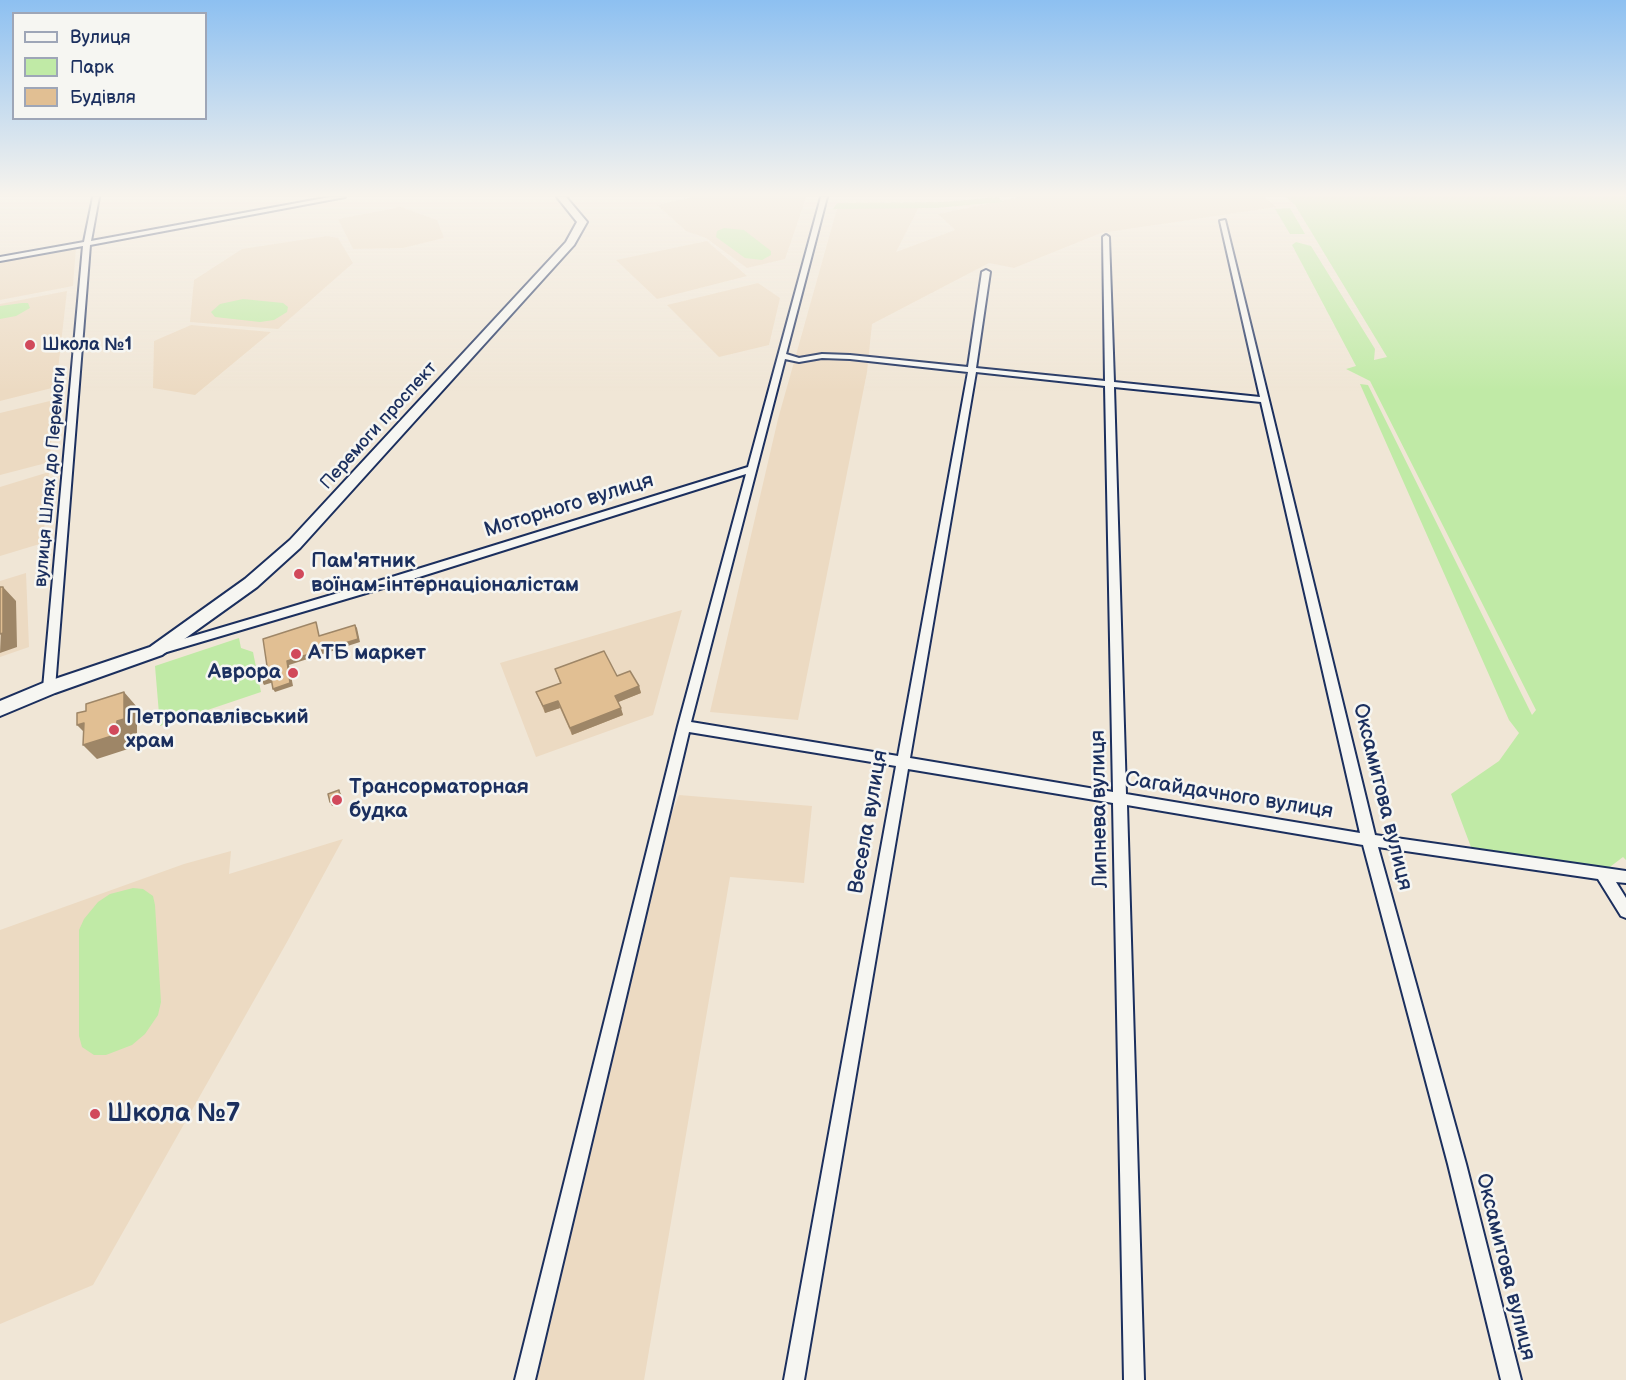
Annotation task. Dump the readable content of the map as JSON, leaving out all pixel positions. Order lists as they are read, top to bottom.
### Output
{
  "streets": {
    "street": [
      "Перемоги проспект",
      "вулиця Шлях до Перемоги",
      "Моторного вулиця",
      "Сагайдачного вулиця",
      "Оксамитова вулиця",
      "Липнева вулиця",
      "Весела вулиця"
    ]
  },
  "crossings": [
    ["Перемоги проспект", "Моторного вулиця"],
    ["Сагайдачного вулиця", "Оксамитова вулиця"],
    ["Сагайдачного вулиця", "Липнева вулиця"],
    ["Сагайдачного вулиця", "Весела вулиця"]
  ],
  "places": [
    "Школа №1",
    "Пам'ятник воїнам-інтернаціоналістам",
    "АТБ маркет",
    "Аврора",
    "Петропавлівський храм",
    "Трансорматорная будка",
    "Школа №7"
  ],
  "legend": ["Вулиця", "Парк", "Будівля"]
}
